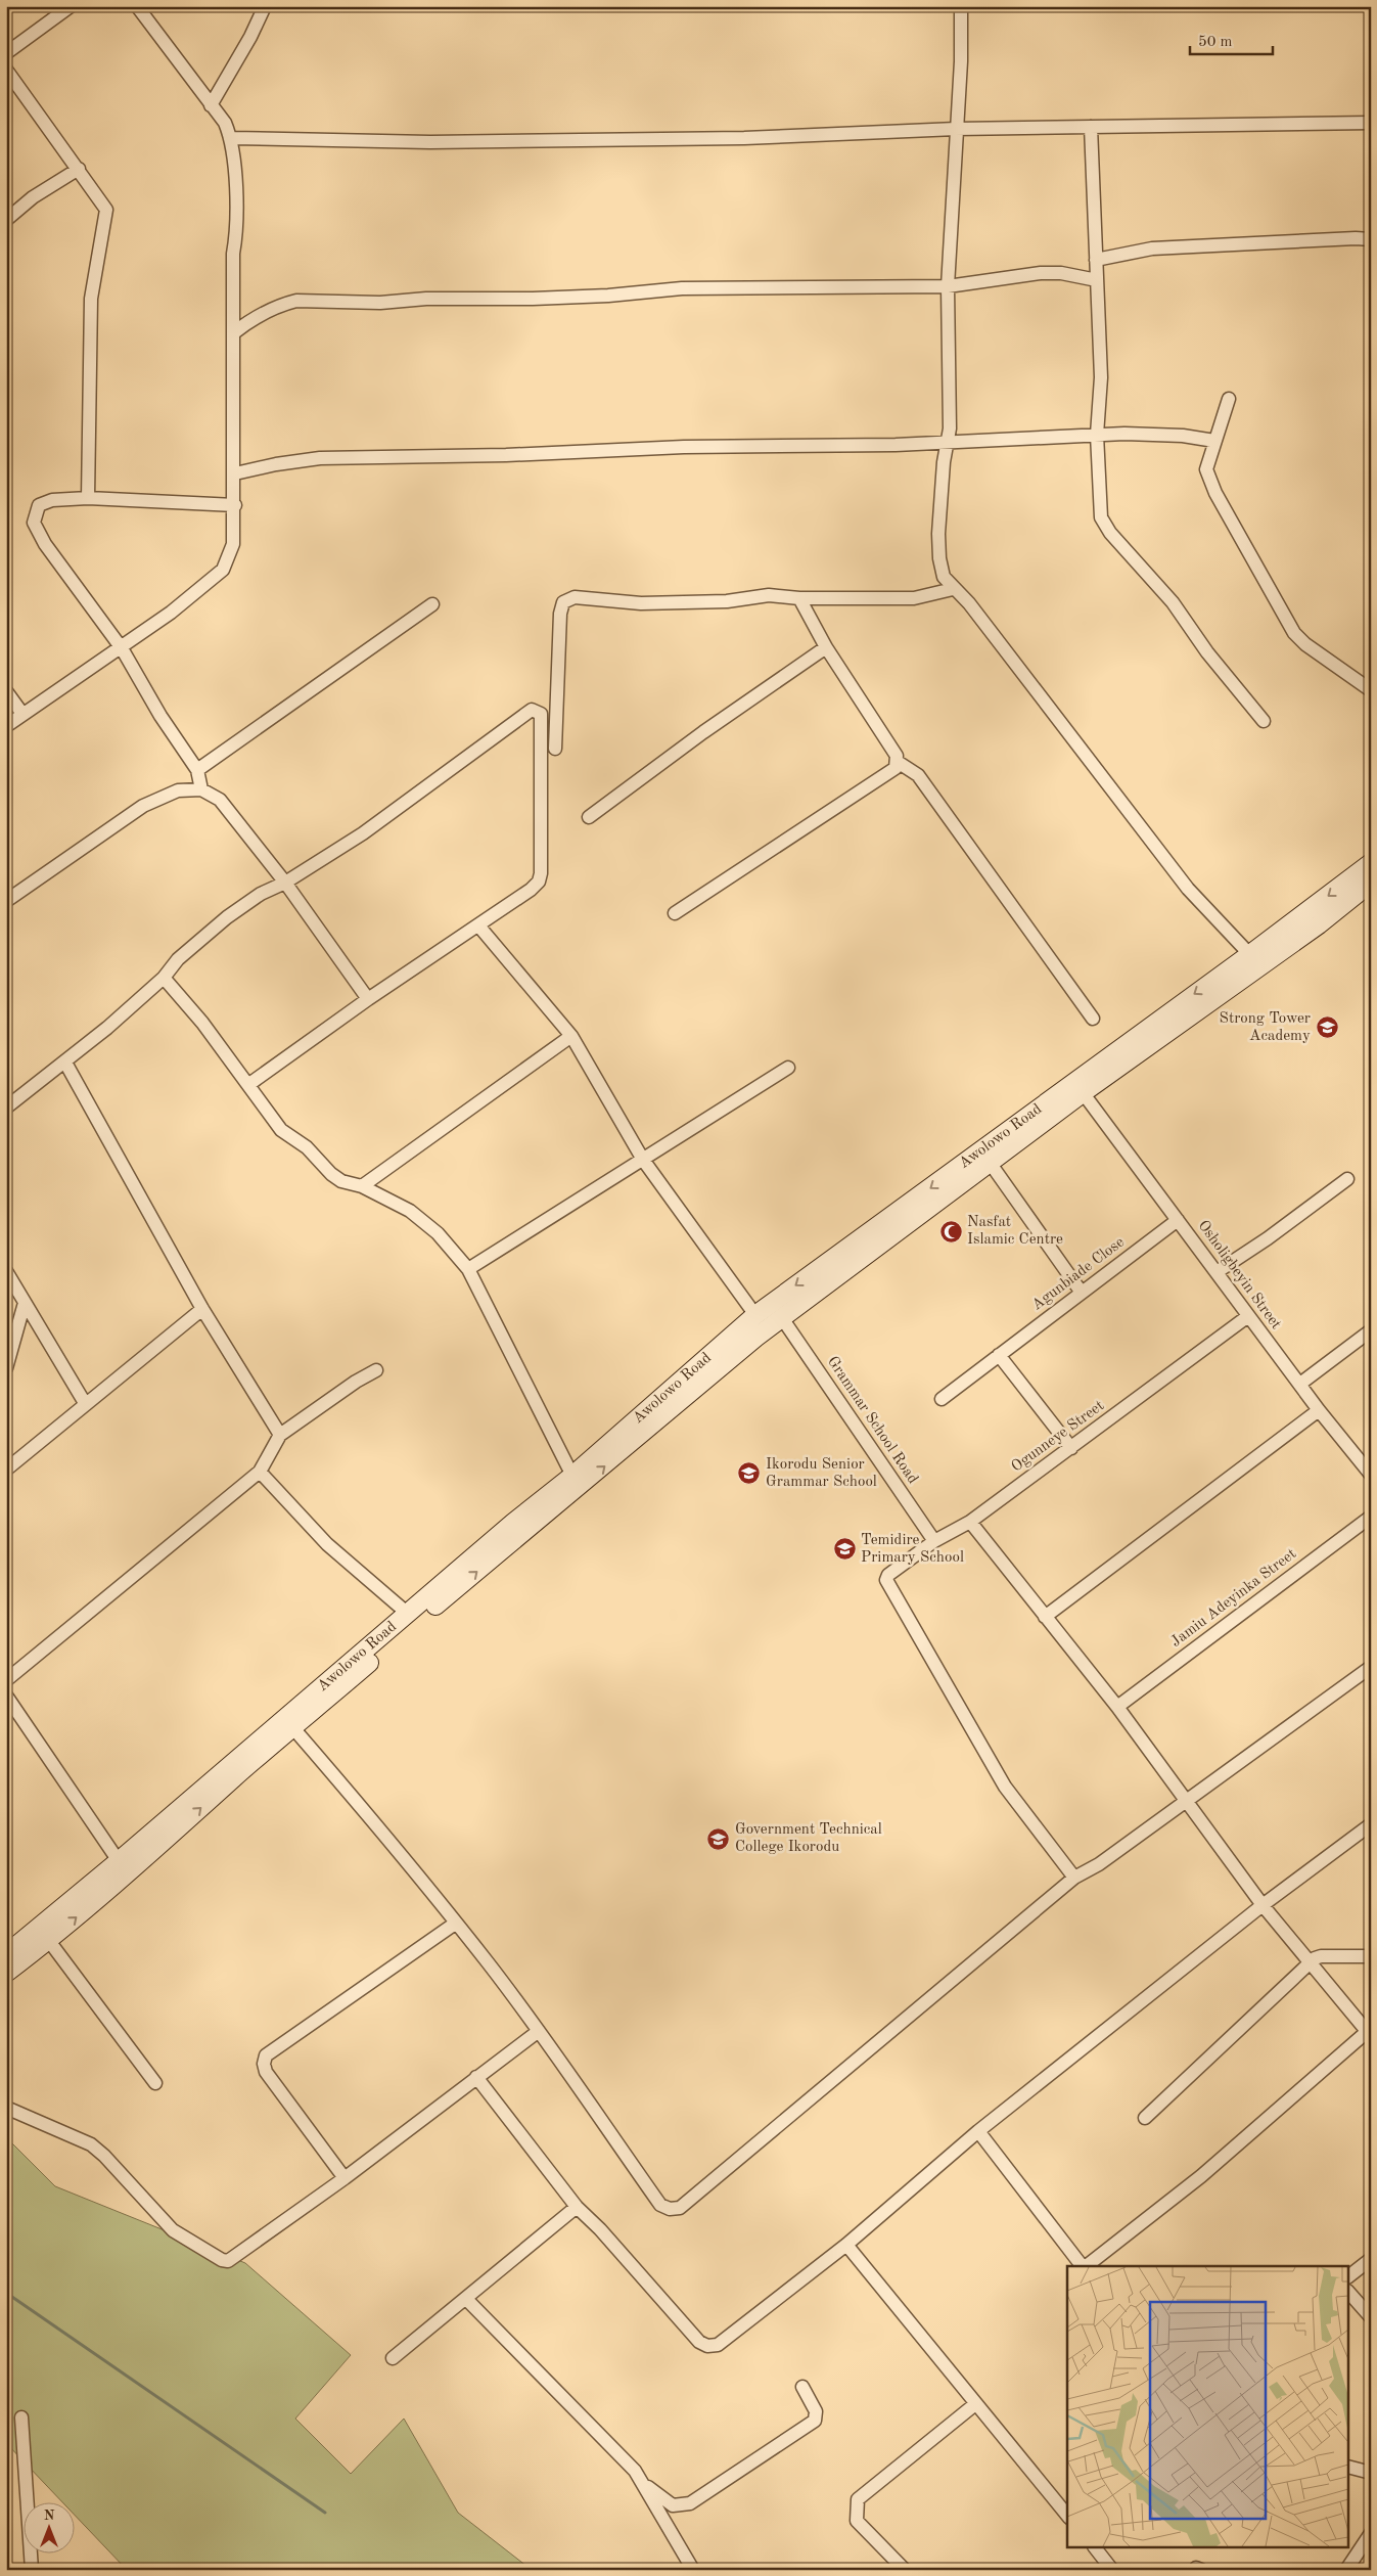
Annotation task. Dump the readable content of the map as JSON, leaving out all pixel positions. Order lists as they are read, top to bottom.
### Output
{
  "streets": {
    "main road": ["Awolowo Road"],
    "street": [
      "Agunbiade Close",
      "Osholigbeyin Street",
      "Grammar School Road",
      "Ogunneye Street",
      "Jamiu Adeyinka Street"
    ]
  },
  "crossings": [
    ["Awolowo Road", "Osholigbeyin Street"],
    ["Awolowo Road", "Grammar School Road"],
    ["Agunbiade Close", "Osholigbeyin Street"],
    ["Osholigbeyin Street", "Ogunneye Street"],
    ["Grammar School Road", "Ogunneye Street"]
  ],
  "places": {
    "school or university": [
      "Strong Tower Academy",
      "Ikorodu Senior Grammar School",
      "Temidire Primary School",
      "Government Technical College Ikorodu"
    ],
    "mosque": ["Nasfat Islamic Centre"]
  },
  "scale_bar": "50 m",
  "north": "top"
}
